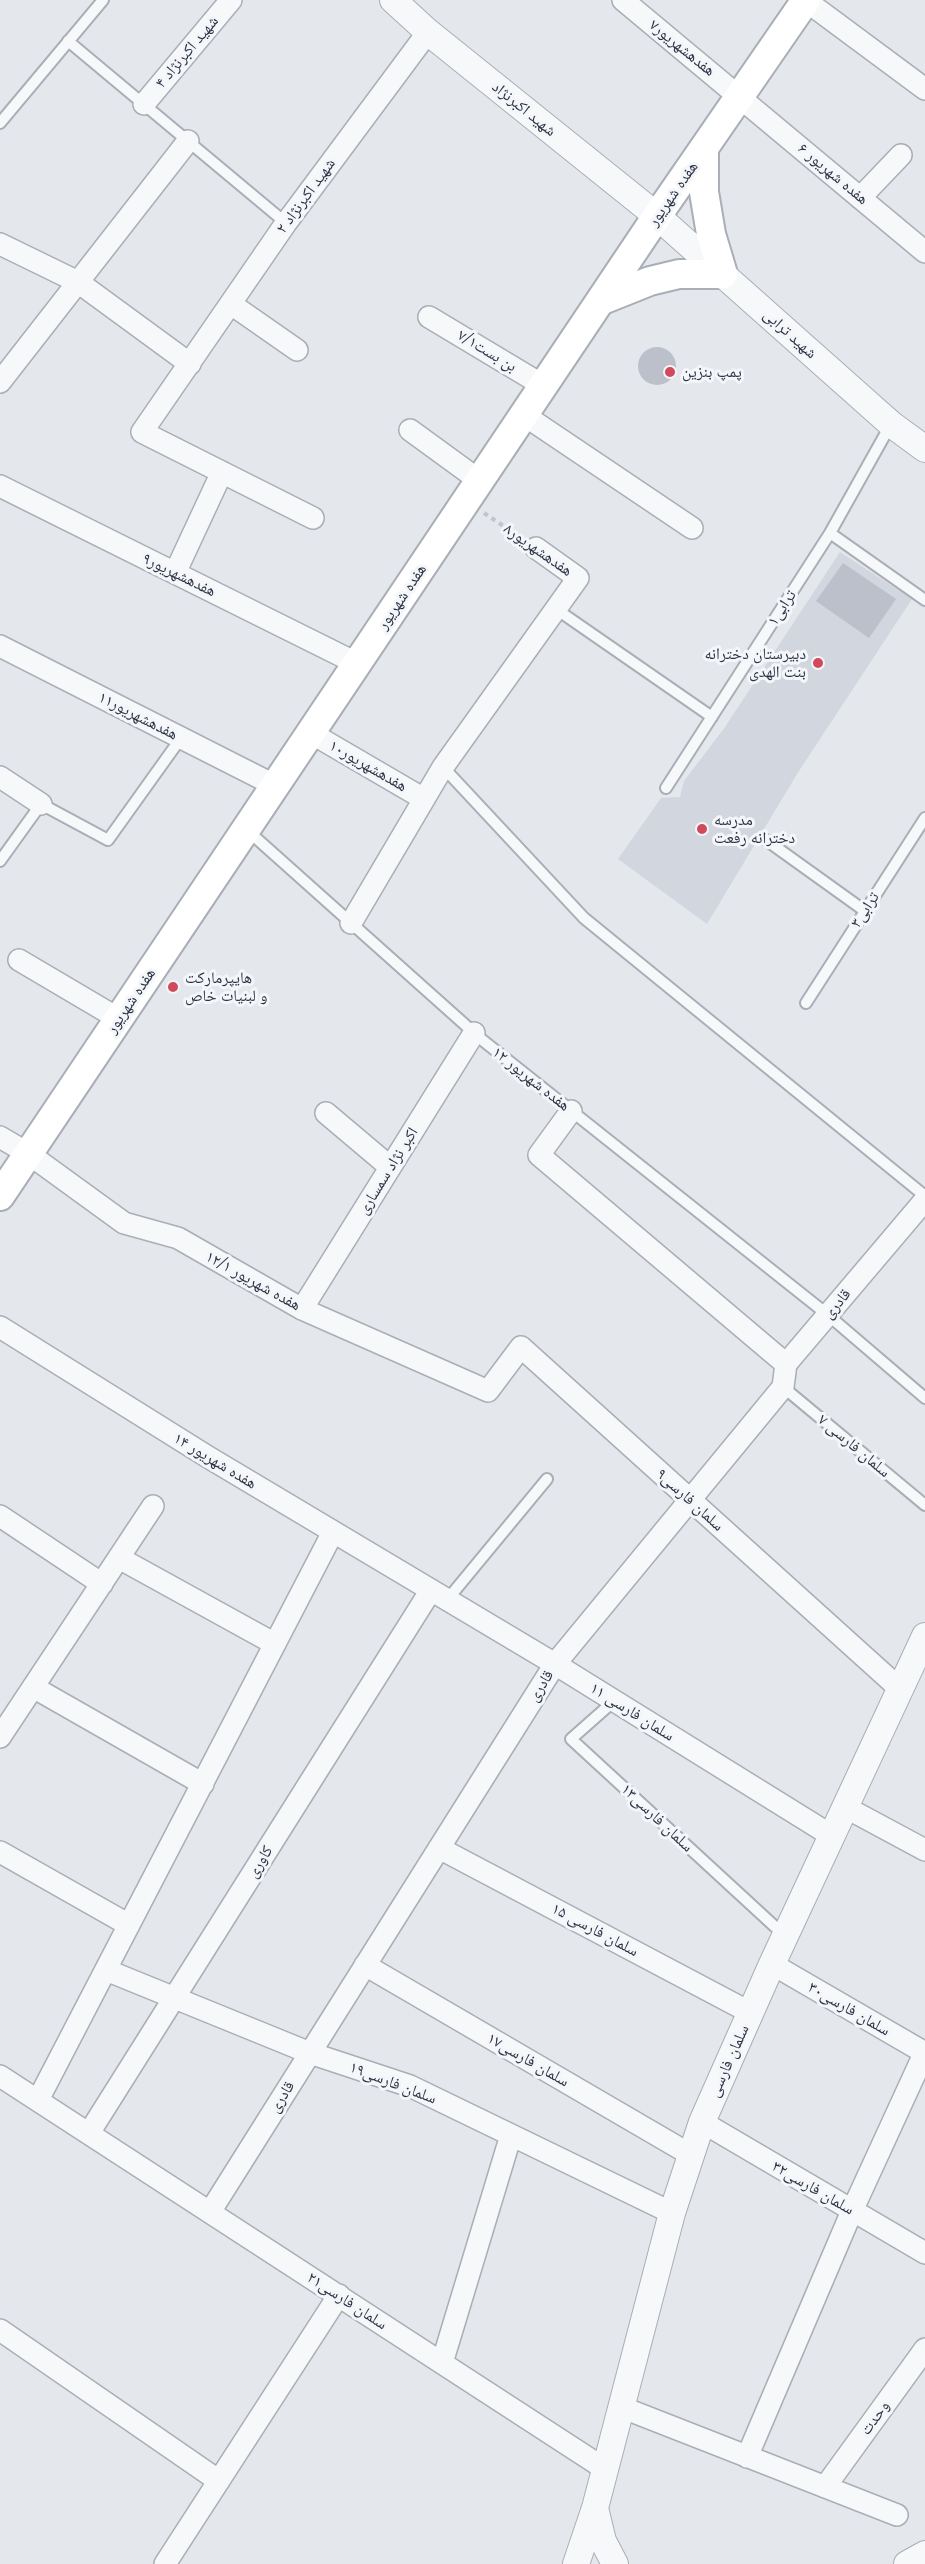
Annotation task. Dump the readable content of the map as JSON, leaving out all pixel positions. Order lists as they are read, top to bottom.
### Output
{
  "streets": {
    "main road": ["هفده شهریور"],
    "street": [
      "هفدهشهریور۷",
      "شهید اکبرنژاد ۴",
      "شهید اکبرنژاد",
      "هفده شهریور ۶",
      "شهید اکبرنژاد ۲",
      "شهید ترابی",
      "بن بست۷/۱",
      "هفدهشهریور۸",
      "هفدهشهریور۹",
      "هفدهشهریور۱۱",
      "هفدهشهریور۱۰",
      "اکبر نژاد سمساری",
      "هفده شهریور ۱۲/۱",
      "قادری",
      "هفده شهریور ۱۴",
      "سلمان فارسی۹",
      "سلمان فارسی ۱۱",
      "کاوری",
      "سلمان فارسی ۱۵",
      "سلمان فارسی۳۰",
      "سلمان فارسی۱۷",
      "سلمان فارسی",
      "سلمان فارسی۱۹",
      "سلمان فارسی۳۲",
      "سلمان فارسی۲۱",
      "وحدت"
    ],
    "lane": [
      "ترابی۱",
      "ترابی۳",
      "هفده شهریور ۱۲",
      "سلمان فارسی ۷",
      "سلمان فارسی۱۳"
    ]
  },
  "crossings": [
    ["هفدهشهریور۷", "هفده شهریور ۶"],
    ["هفدهشهریور۷", "هفده شهریور"],
    ["شهید اکبرنژاد", "هفده شهریور"],
    ["شهید اکبرنژاد", "شهید اکبرنژاد ۲"],
    ["شهید اکبرنژاد", "شهید ترابی"],
    ["هفده شهریور ۶", "هفده شهریور"],
    ["هفده شهریور", "شهید ترابی"],
    ["هفده شهریور", "بن بست۷/۱"],
    ["هفده شهریور", "هفدهشهریور۸"],
    ["هفده شهریور", "هفدهشهریور۹"],
    ["هفده شهریور", "هفدهشهریور۱۱"],
    ["هفده شهریور", "هفدهشهریور۱۰"],
    ["هفده شهریور", "هفده شهریور ۱۲"],
    ["هفده شهریور", "هفده شهریور ۱۲/۱"],
    ["شهید ترابی", "ترابی۱"],
    ["هفده شهریور ۱۲", "اکبر نژاد سمساری"],
    ["هفده شهریور ۱۲", "قادری"],
    ["اکبر نژاد سمساری", "هفده شهریور ۱۲/۱"],
    ["هفده شهریور ۱۲/۱", "سلمان فارسی۹"],
    ["قادری", "سلمان فارسی ۷"],
    ["قادری", "سلمان فارسی۹"],
    ["قادری", "سلمان فارسی ۱۱"],
    ["قادری", "سلمان فارسی ۱۵"],
    ["قادری", "سلمان فارسی۱۷"],
    ["قادری", "سلمان فارسی۱۹"],
    ["قادری", "سلمان فارسی۲۱"],
    ["هفده شهریور ۱۴", "سلمان فارسی ۱۱"],
    ["هفده شهریور ۱۴", "کاوری"],
    ["سلمان فارسی۹", "سلمان فارسی"],
    ["سلمان فارسی ۱۱", "سلمان فارسی۱۳"],
    ["سلمان فارسی ۱۱", "کاوری"],
    ["سلمان فارسی ۱۱", "سلمان فارسی"],
    ["سلمان فارسی۱۳", "سلمان فارسی"],
    ["کاوری", "سلمان فارسی۱۹"],
    ["کاوری", "سلمان فارسی۲۱"],
    ["سلمان فارسی ۱۵", "سلمان فارسی"],
    ["سلمان فارسی۳۰", "سلمان فارسی"],
    ["سلمان فارسی۱۷", "سلمان فارسی"],
    ["سلمان فارسی", "سلمان فارسی۱۹"],
    ["سلمان فارسی", "سلمان فارسی۳۲"],
    ["سلمان فارسی", "سلمان فارسی۲۱"]
  ],
  "places": [
    "پمپ بنزین",
    "دبیرستان دخترانه بنت الهدی",
    "مدرسه دخترانه رفعت",
    "هایپرمارکت و لبنیات خاص"
  ]
}
